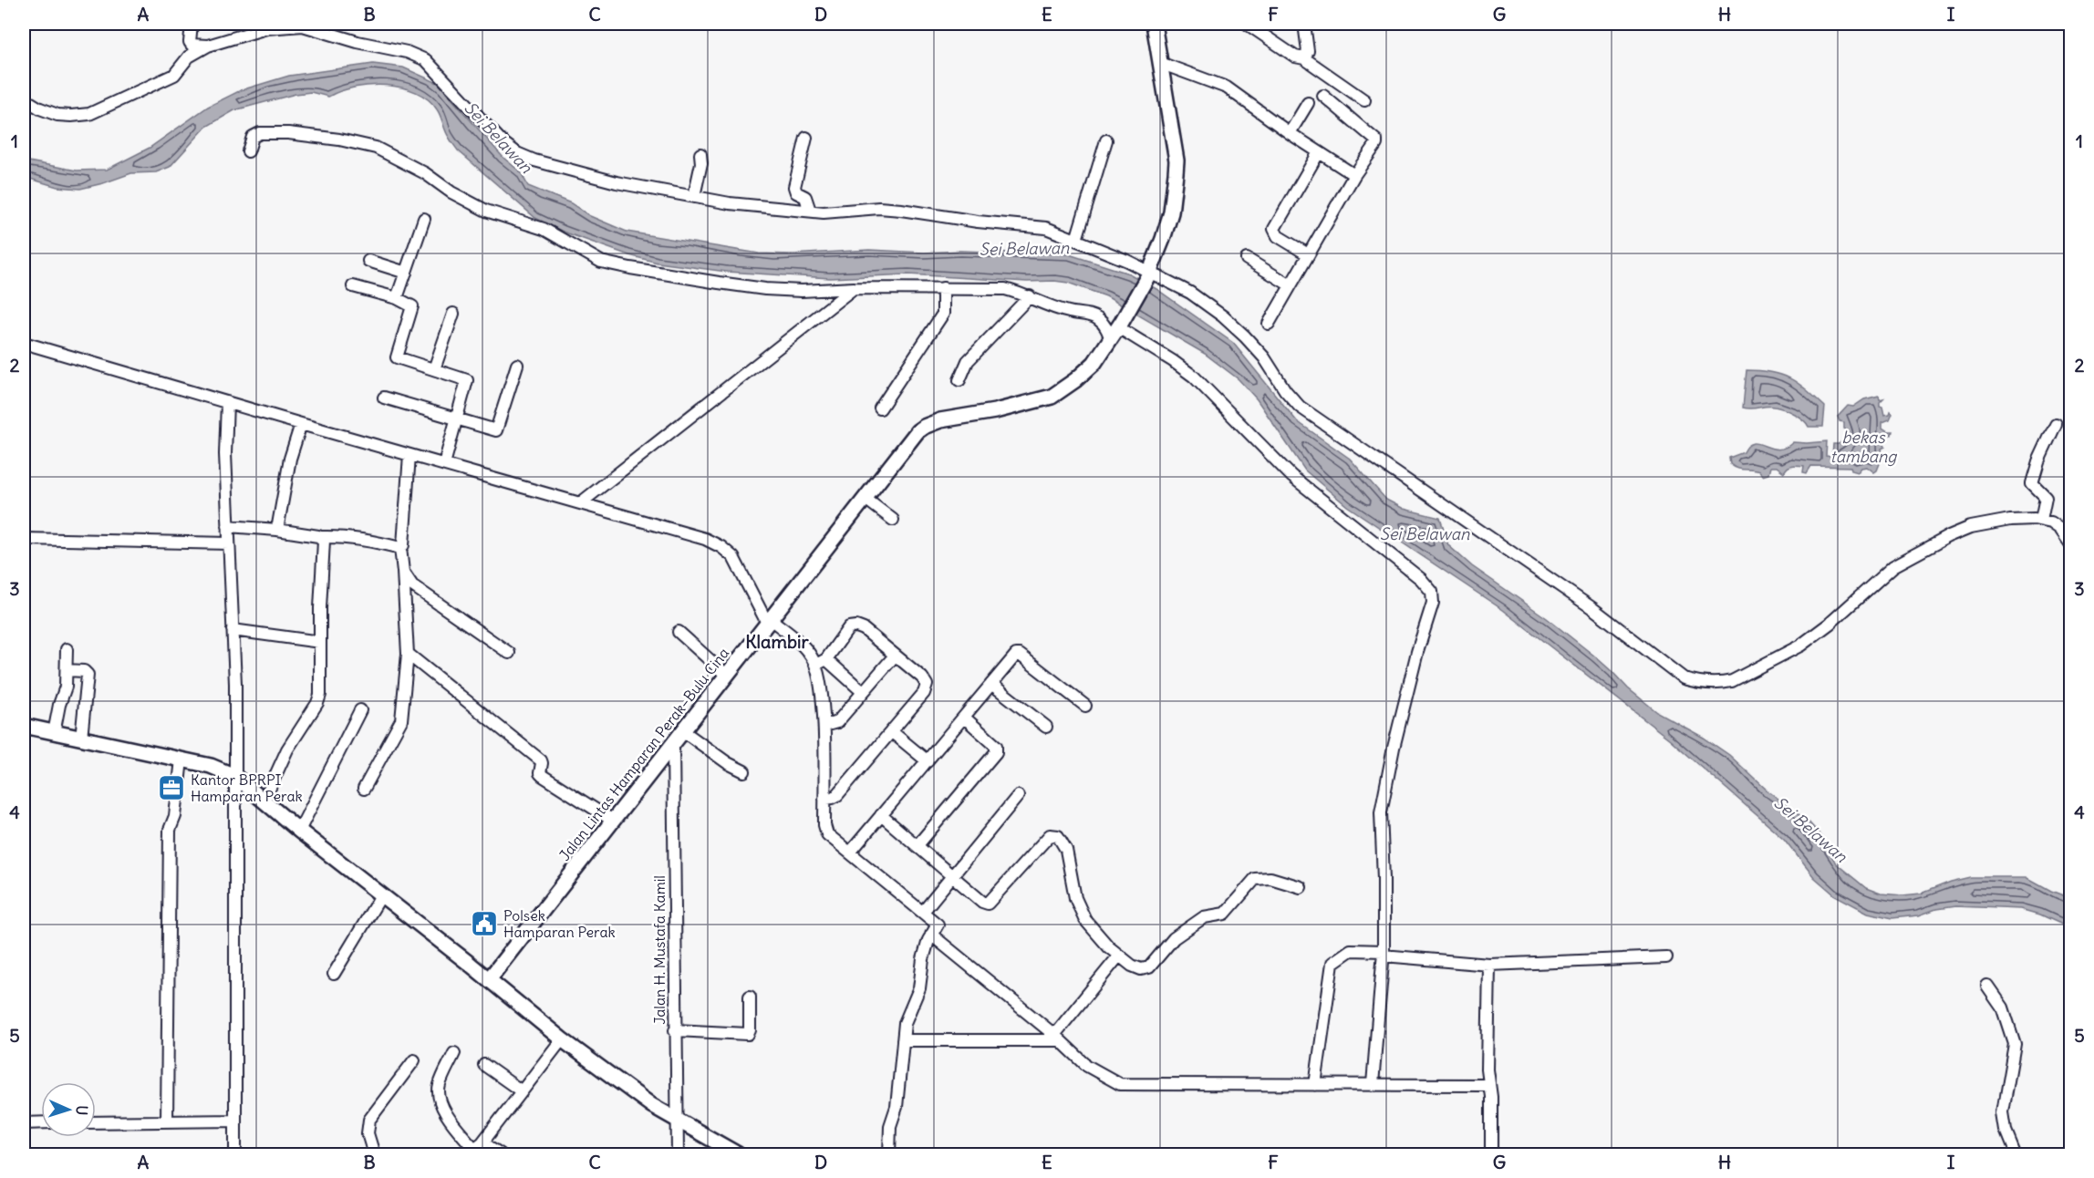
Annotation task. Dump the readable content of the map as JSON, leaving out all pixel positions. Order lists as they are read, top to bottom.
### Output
{
  "streets": {
    "main road": ["Jalan Lintas Hamparan Perak–Bulu Cina"],
    "street": ["Jalan H. Mustafa Kamil"]
  },
  "crossings": [
    ["Jalan Lintas Hamparan Perak–Bulu Cina", "Jalan H. Mustafa Kamil"]
  ],
  "districts": ["Klambir"],
  "water": ["Sei Belawan", "bekas tambang"],
  "places": {
    "office": ["Kantor BPRPI Hamparan Perak"],
    "public building": ["Polsek Hamparan Perak"]
  },
  "north": "right",
  "grid": {
    "columns": [
      "A",
      "B",
      "C",
      "D",
      "E",
      "F",
      "G",
      "H",
      "I"
    ],
    "rows": [
      "1",
      "2",
      "3",
      "4",
      "5"
    ]
  }
}
